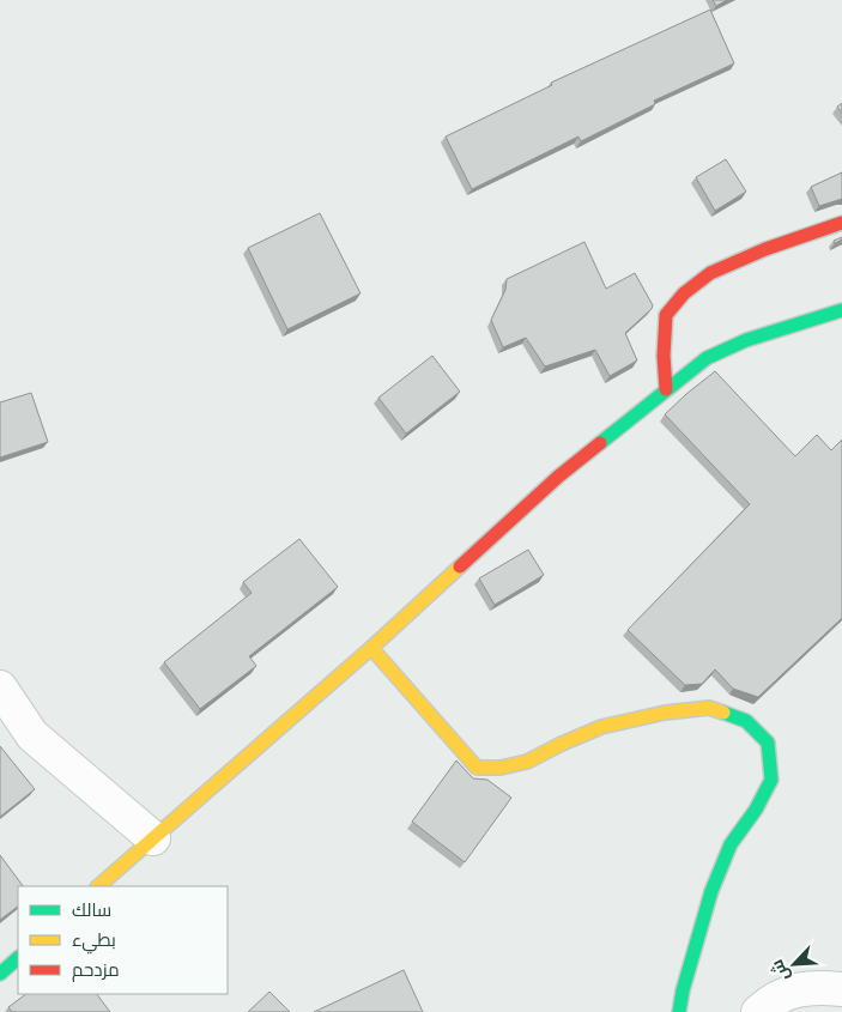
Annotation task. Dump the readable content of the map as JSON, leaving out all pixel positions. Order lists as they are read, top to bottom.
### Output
{
  "legend": ["سالك", "بطيء", "مزدحم"],
  "north": "bottom left"
}
